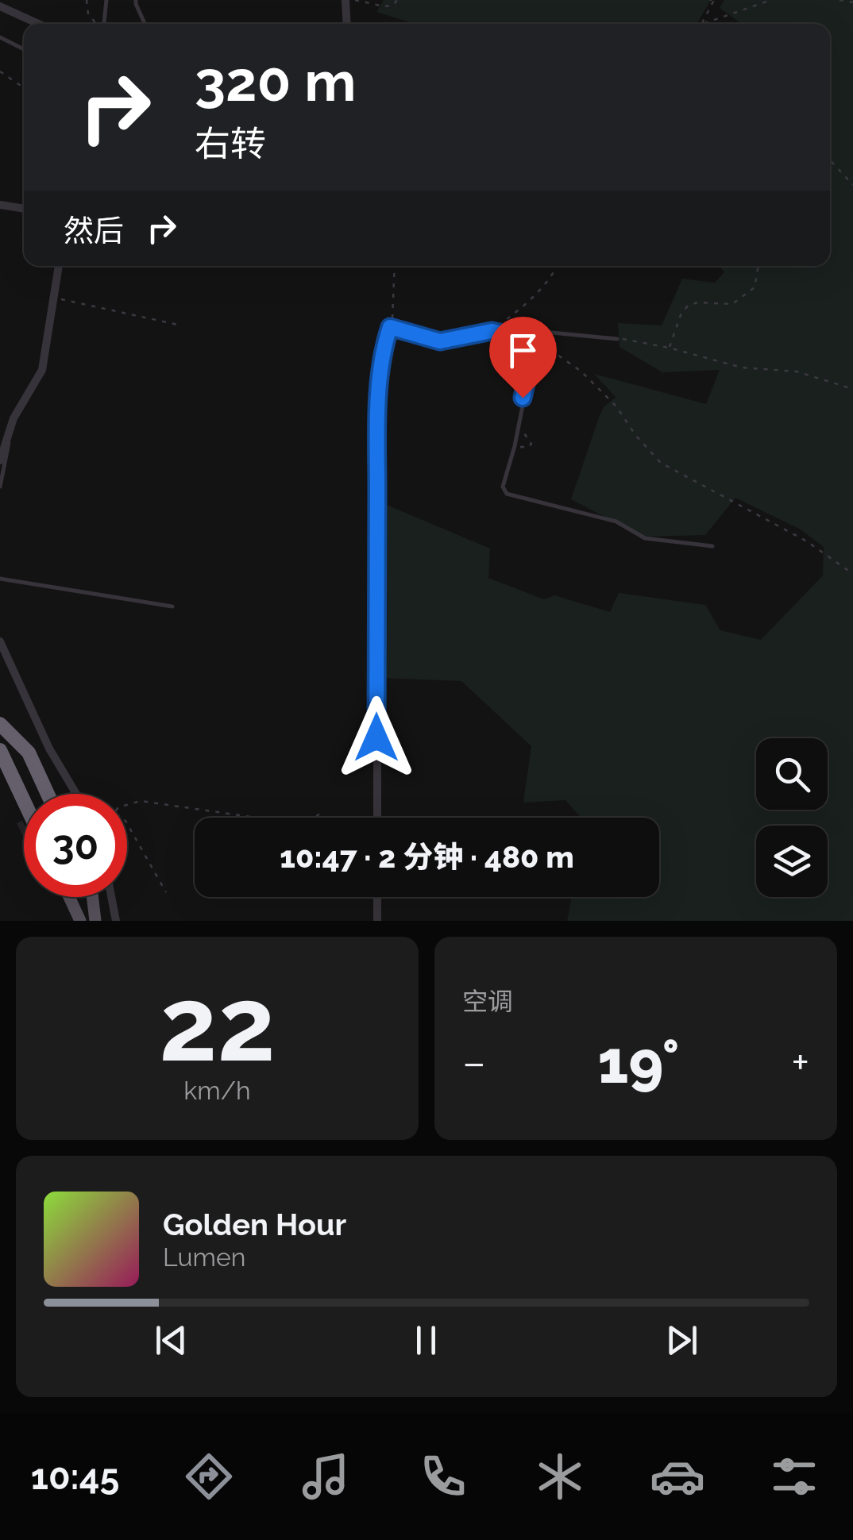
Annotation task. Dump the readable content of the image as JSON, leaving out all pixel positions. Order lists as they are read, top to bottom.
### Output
{
  "page": {
    "turn": ["320 m", "右转"],
    "then": "然后",
    "limit": "30",
    "trip": "10:47 · 2 分钟 · 480 m",
    "tile": [
      ["22", "km/h"],
      "空调"
    ],
    "heat": ["−", "19°", "+"],
    "song": ["Golden Hour", "Lumen"],
    "tabs": "10:45"
  }
}
